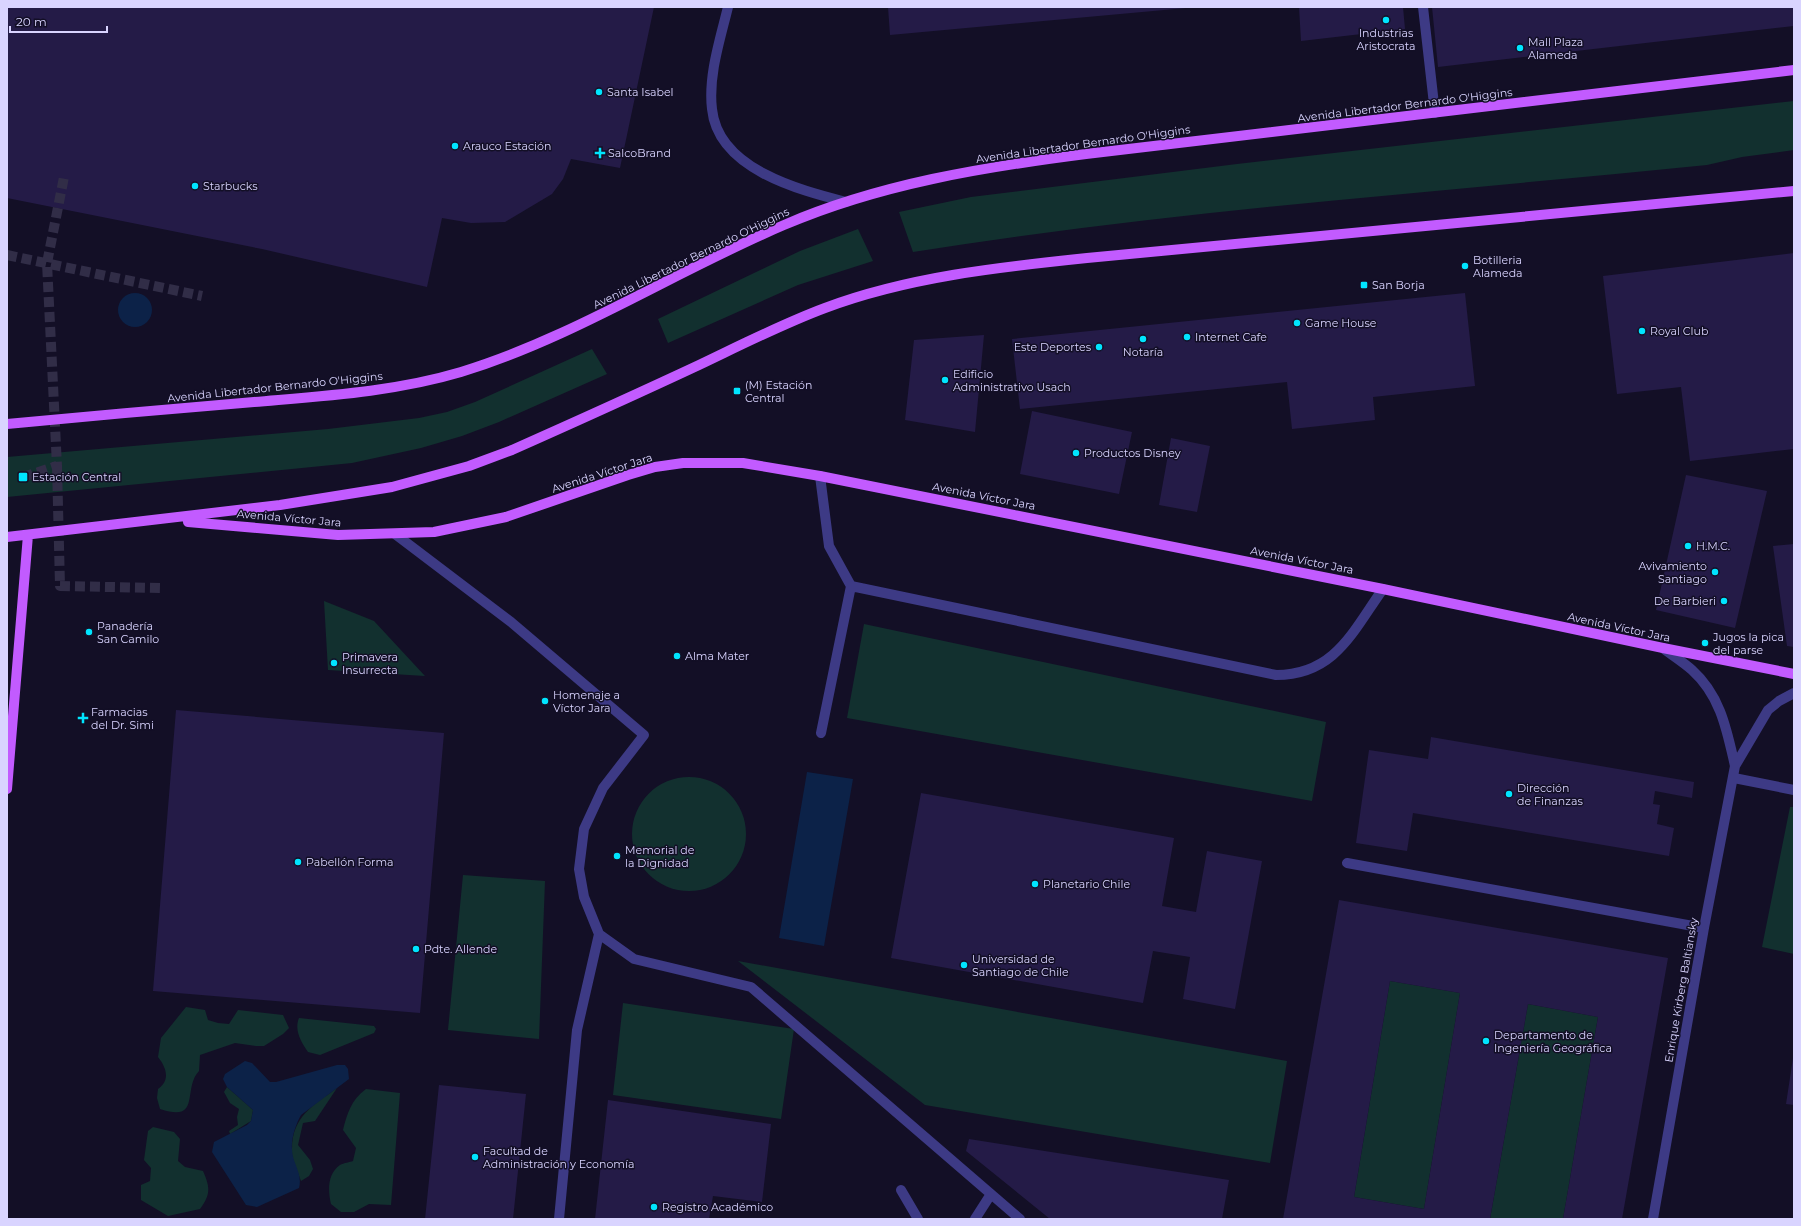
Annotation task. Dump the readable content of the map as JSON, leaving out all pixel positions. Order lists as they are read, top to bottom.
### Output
{
  "streets": {
    "main road": ["Avenida Libertador Bernardo O'Higgins", "Avenida Víctor Jara"],
    "street": ["Enrique Kirberg Baltiansky"]
  },
  "crossings": [
    ["Avenida Víctor Jara", "Enrique Kirberg Baltiansky"]
  ],
  "places": {
    "other": [
      "Industrias Aristocrata",
      "Mall Plaza Alameda",
      "Santa Isabel",
      "Arauco Estación",
      "Starbucks",
      "Botilleria Alameda",
      "Game House",
      "Royal Club",
      "Internet Cafe",
      "Notaría",
      "Este Deportes",
      "Edificio Administrativo Usach",
      "Productos Disney",
      "H.M.C.",
      "Avivamiento Santiago",
      "De Barbieri",
      "Panadería San Camilo",
      "Jugos la pica del parse",
      "Alma Mater",
      "Primavera Insurrecta",
      "Homenaje a Víctor Jara",
      "Dirección de Finanzas",
      "Memorial de la Dignidad",
      "Pabellón Forma",
      "Planetario Chile",
      "Pdte. Allende",
      "Universidad de Santiago de Chile",
      "Departamento de Ingeniería Geográfica",
      "Facultad de Administración y Economía",
      "Registro Académico"
    ],
    "health": ["SalcoBrand", "Farmacias del Dr. Simi"],
    "transit": ["San Borja", "(M) Estación Central", "Estación Central"]
  },
  "scale_bar": "20 m"
}
